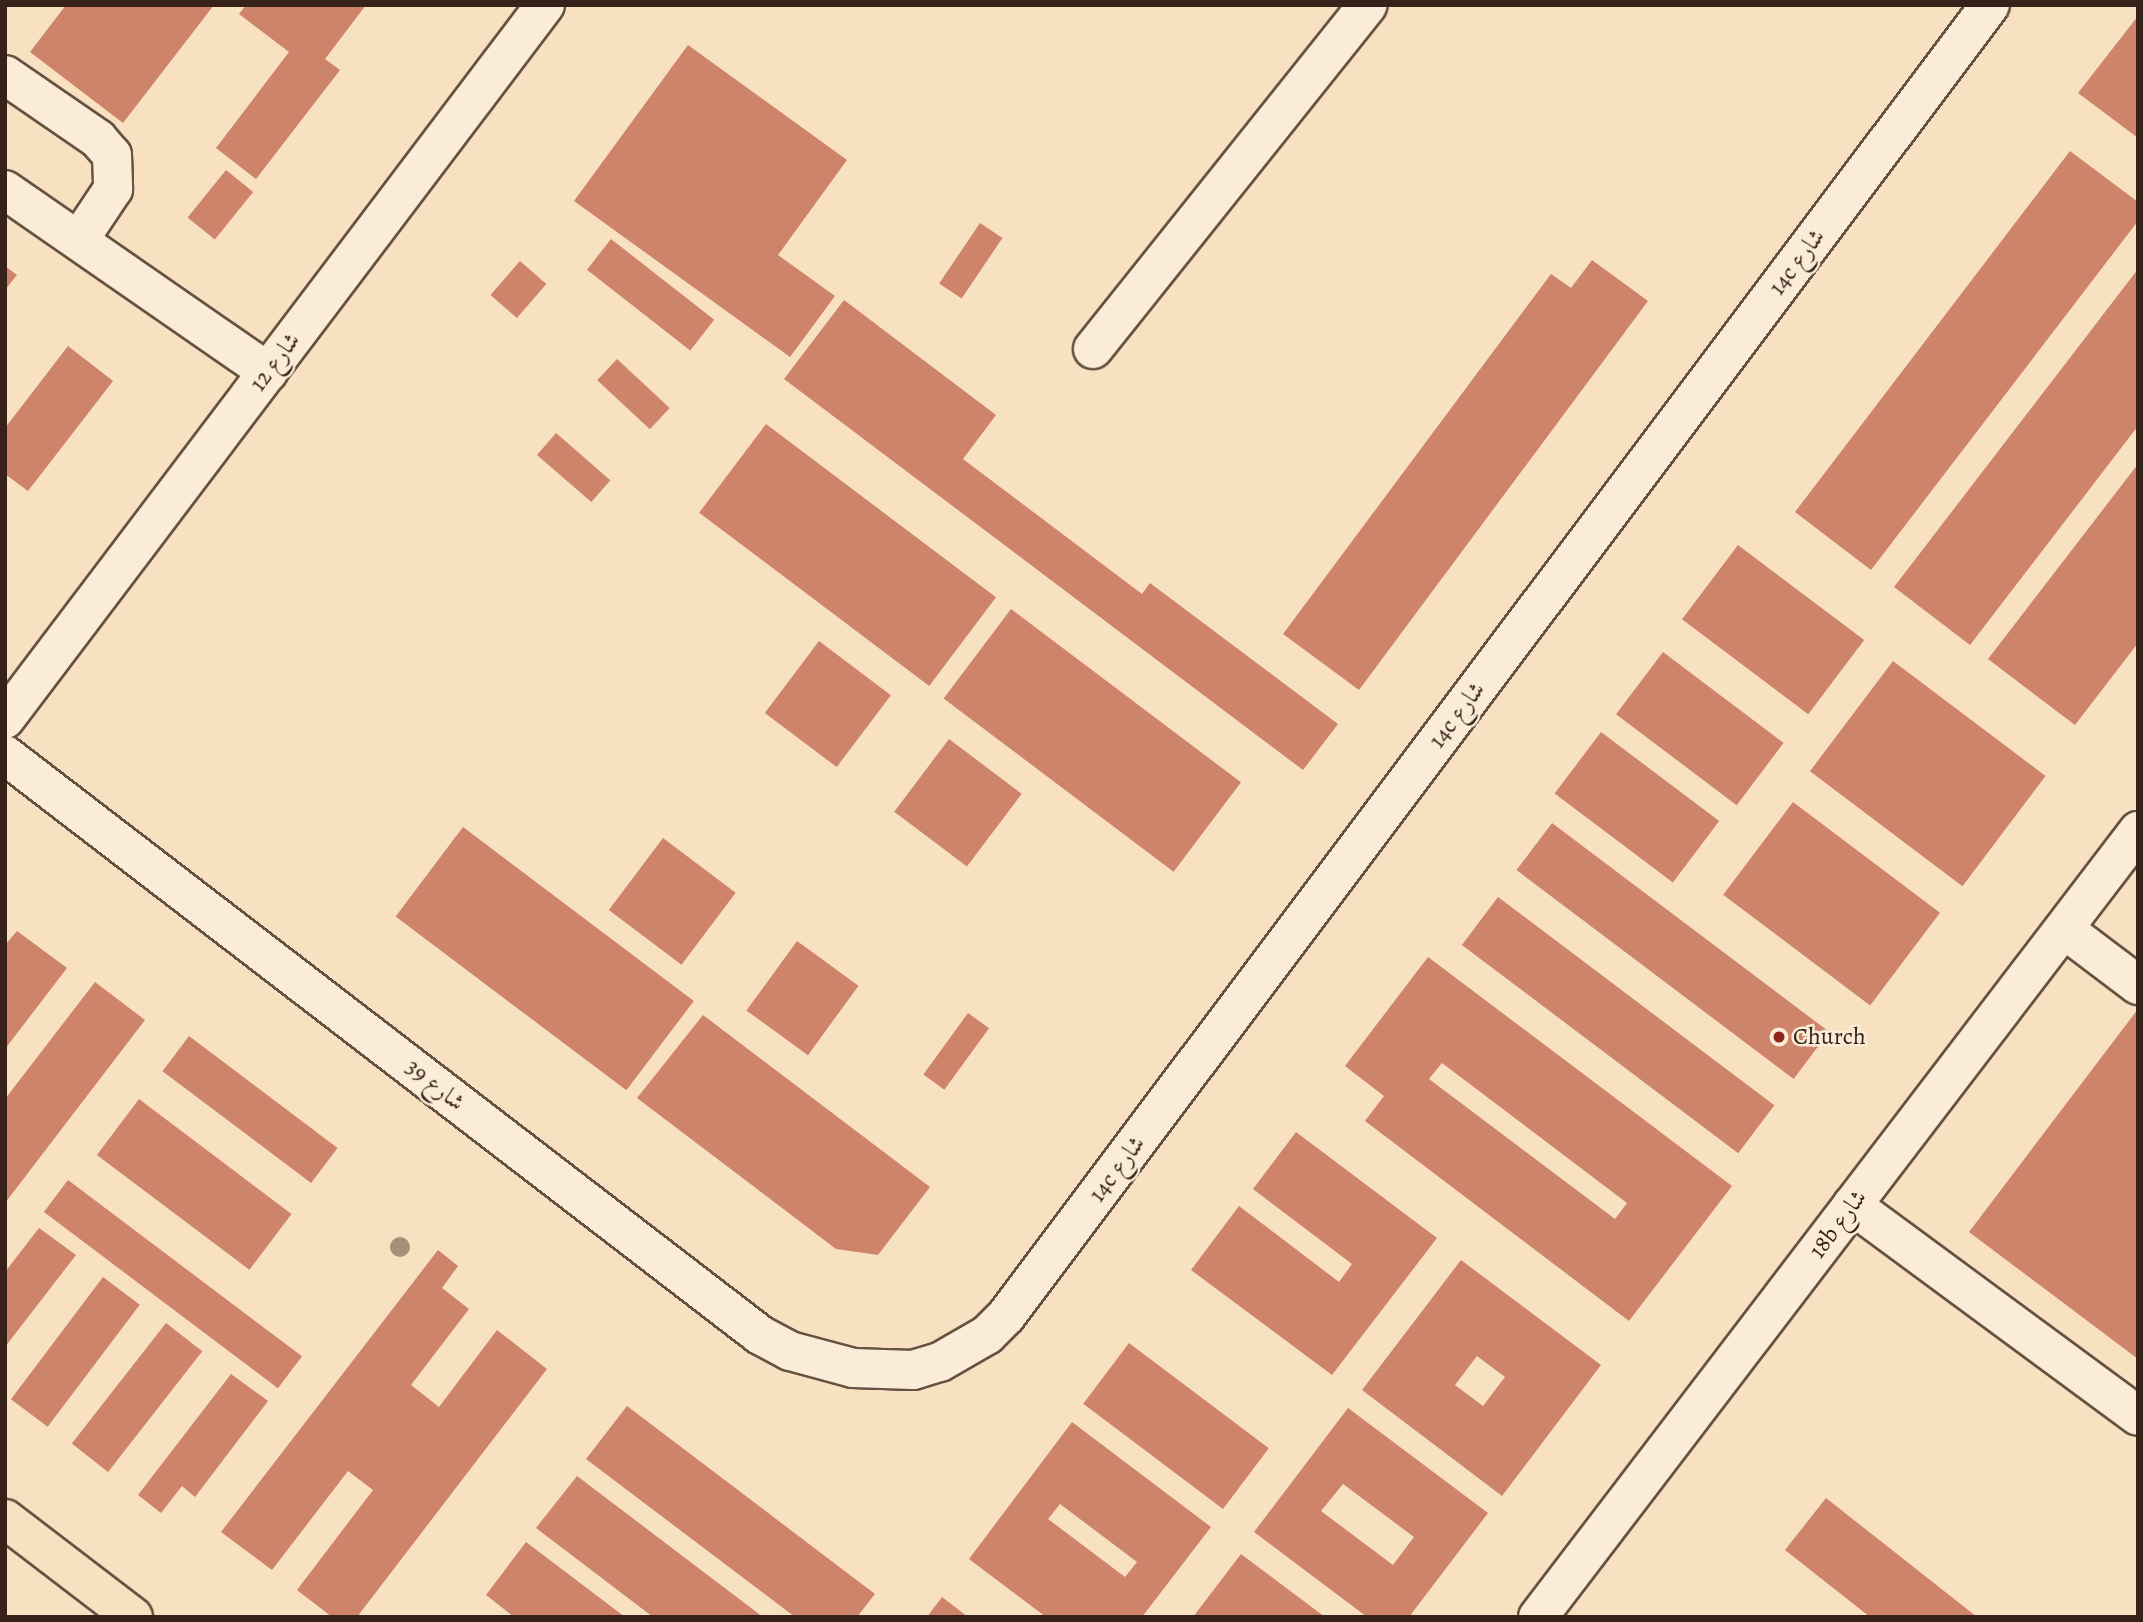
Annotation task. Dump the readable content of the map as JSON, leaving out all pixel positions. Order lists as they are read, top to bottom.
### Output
{
  "streets": {
    "street": [
      "14c شارع",
      "شارع 12",
      "شارع 39",
      "18b شارع"
    ]
  },
  "crossings": [
    ["14c شارع", "شارع 39"]
  ],
  "places": ["Church"]
}
